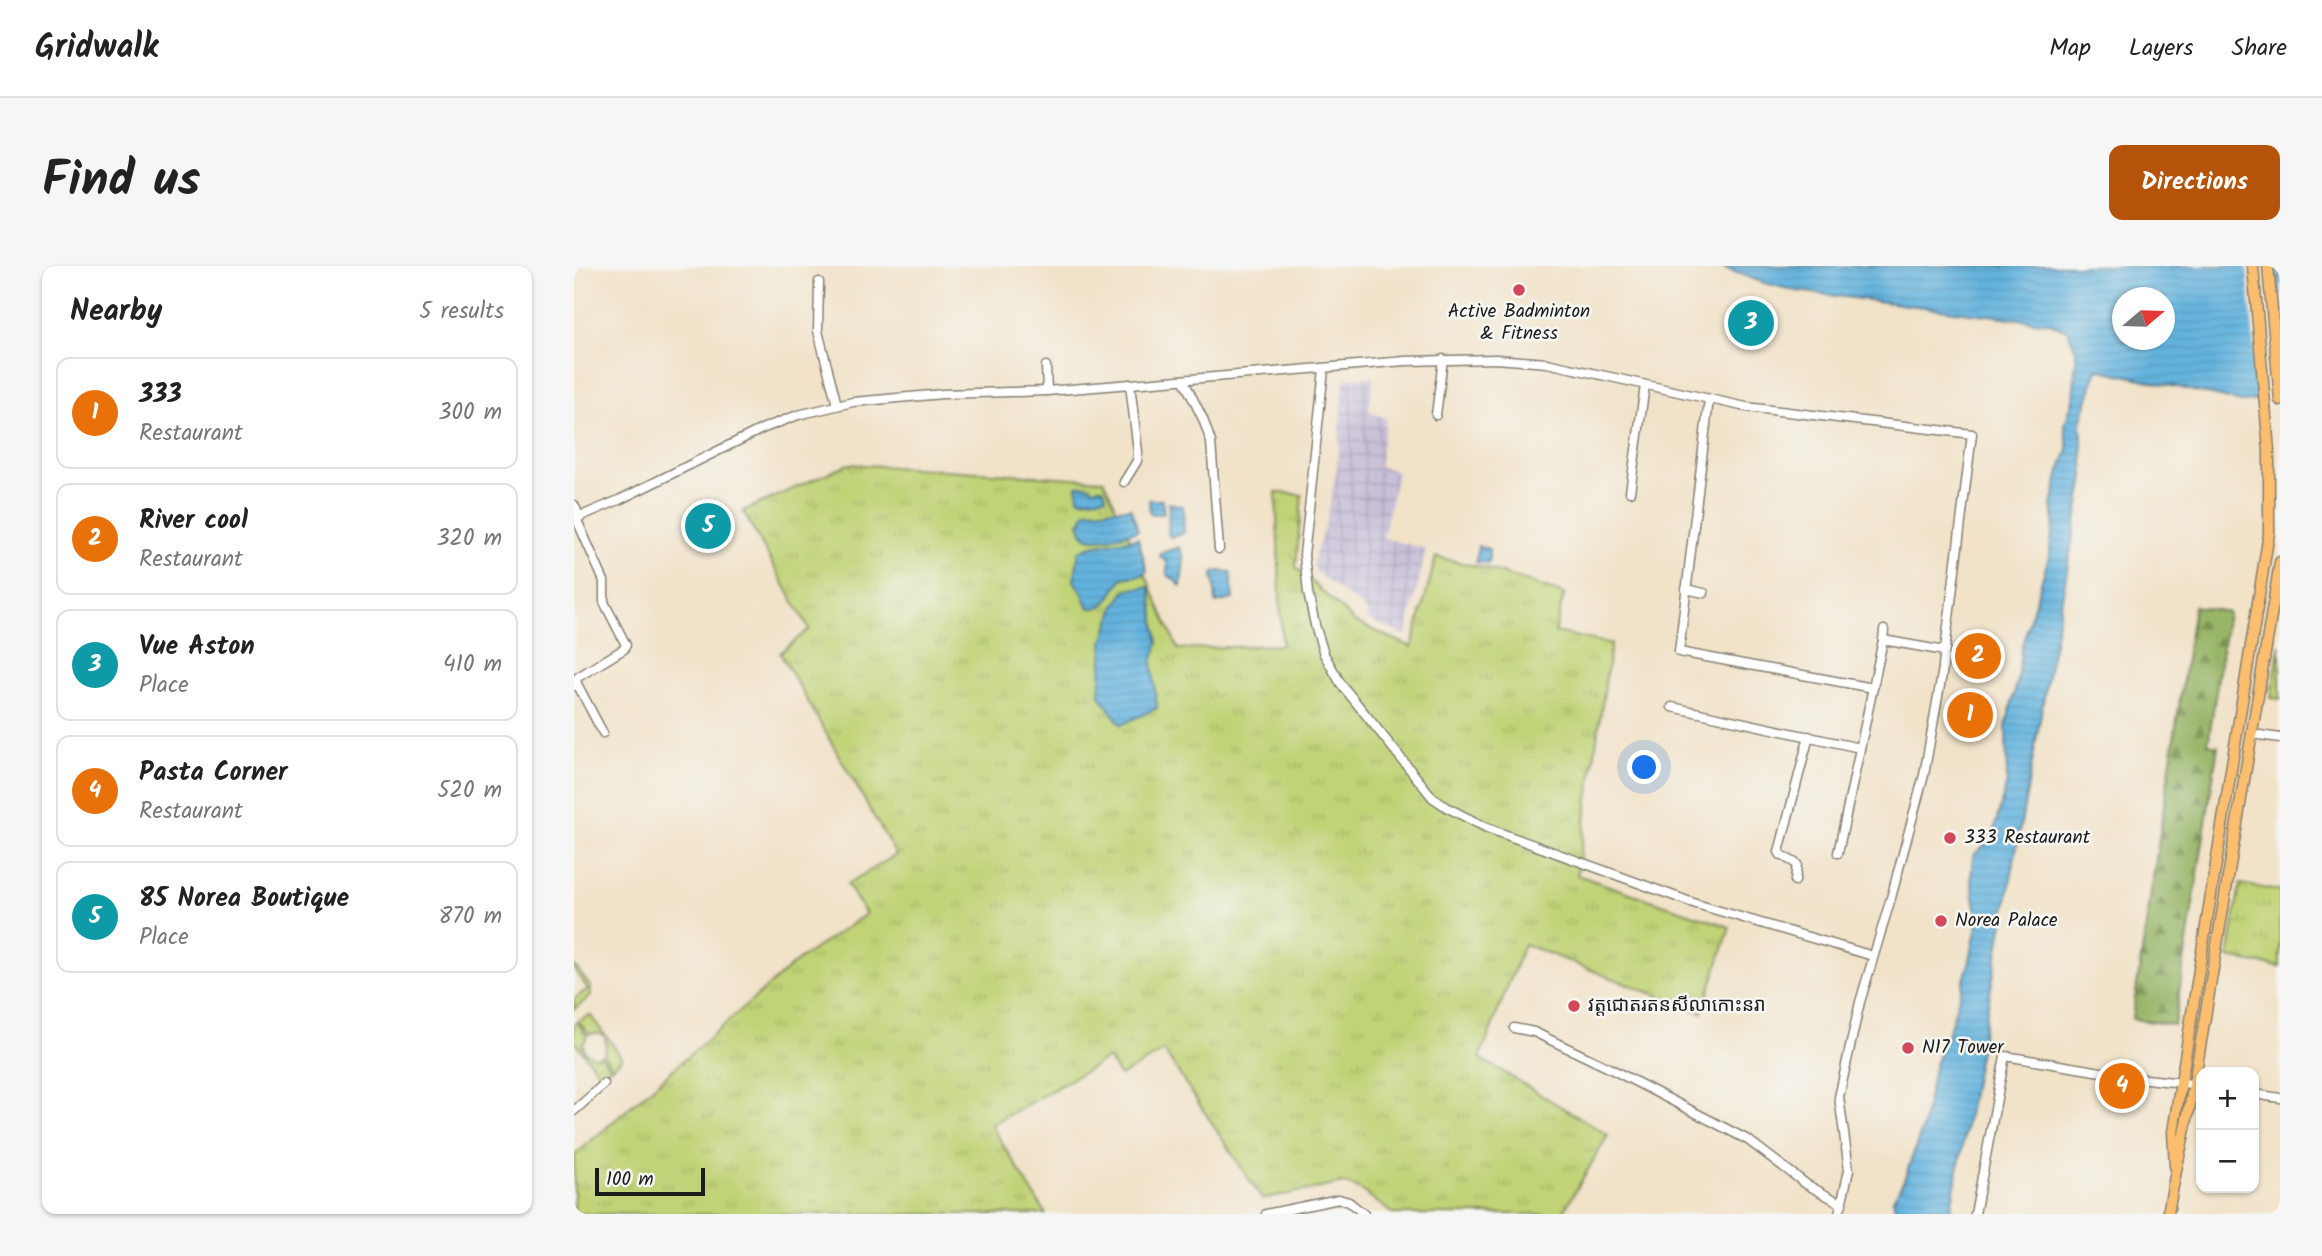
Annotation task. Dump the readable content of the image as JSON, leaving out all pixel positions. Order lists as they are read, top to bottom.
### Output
{
  "places": [
    "Active Badminton & Fitness",
    "333 Restaurant",
    "Norea Palace",
    "វត្តជោតរតនសីលាកោះនរា",
    "N17 Tower"
  ],
  "scale_bar": "100 m",
  "north": "right",
  "page": {
    "header": "Gridwalk",
    "nav": ["Map", "Layers", "Share"],
    "title": "Find us",
    "buttons": "Directions",
    "heading": ["Nearby", "5 results"],
    "pins": [
      "3",
      "5",
      "2",
      "1",
      "4"
    ],
    "list": [
      {
        "mark": "1",
        "name": "333",
        "note": "Restaurant",
        "value": "300 m"
      },
      {
        "mark": "2",
        "name": "River cool",
        "note": "Restaurant",
        "value": "320 m"
      },
      {
        "mark": "3",
        "name": "Vue Aston",
        "note": "Place",
        "value": "410 m"
      },
      {
        "mark": "4",
        "name": "Pasta Corner",
        "note": "Restaurant",
        "value": "520 m"
      },
      {
        "mark": "5",
        "name": "85 Norea Boutique",
        "note": "Place",
        "value": "870 m"
      }
    ],
    "map_buttons": ["+", "−"],
    "scale": "100 m"
  }
}
